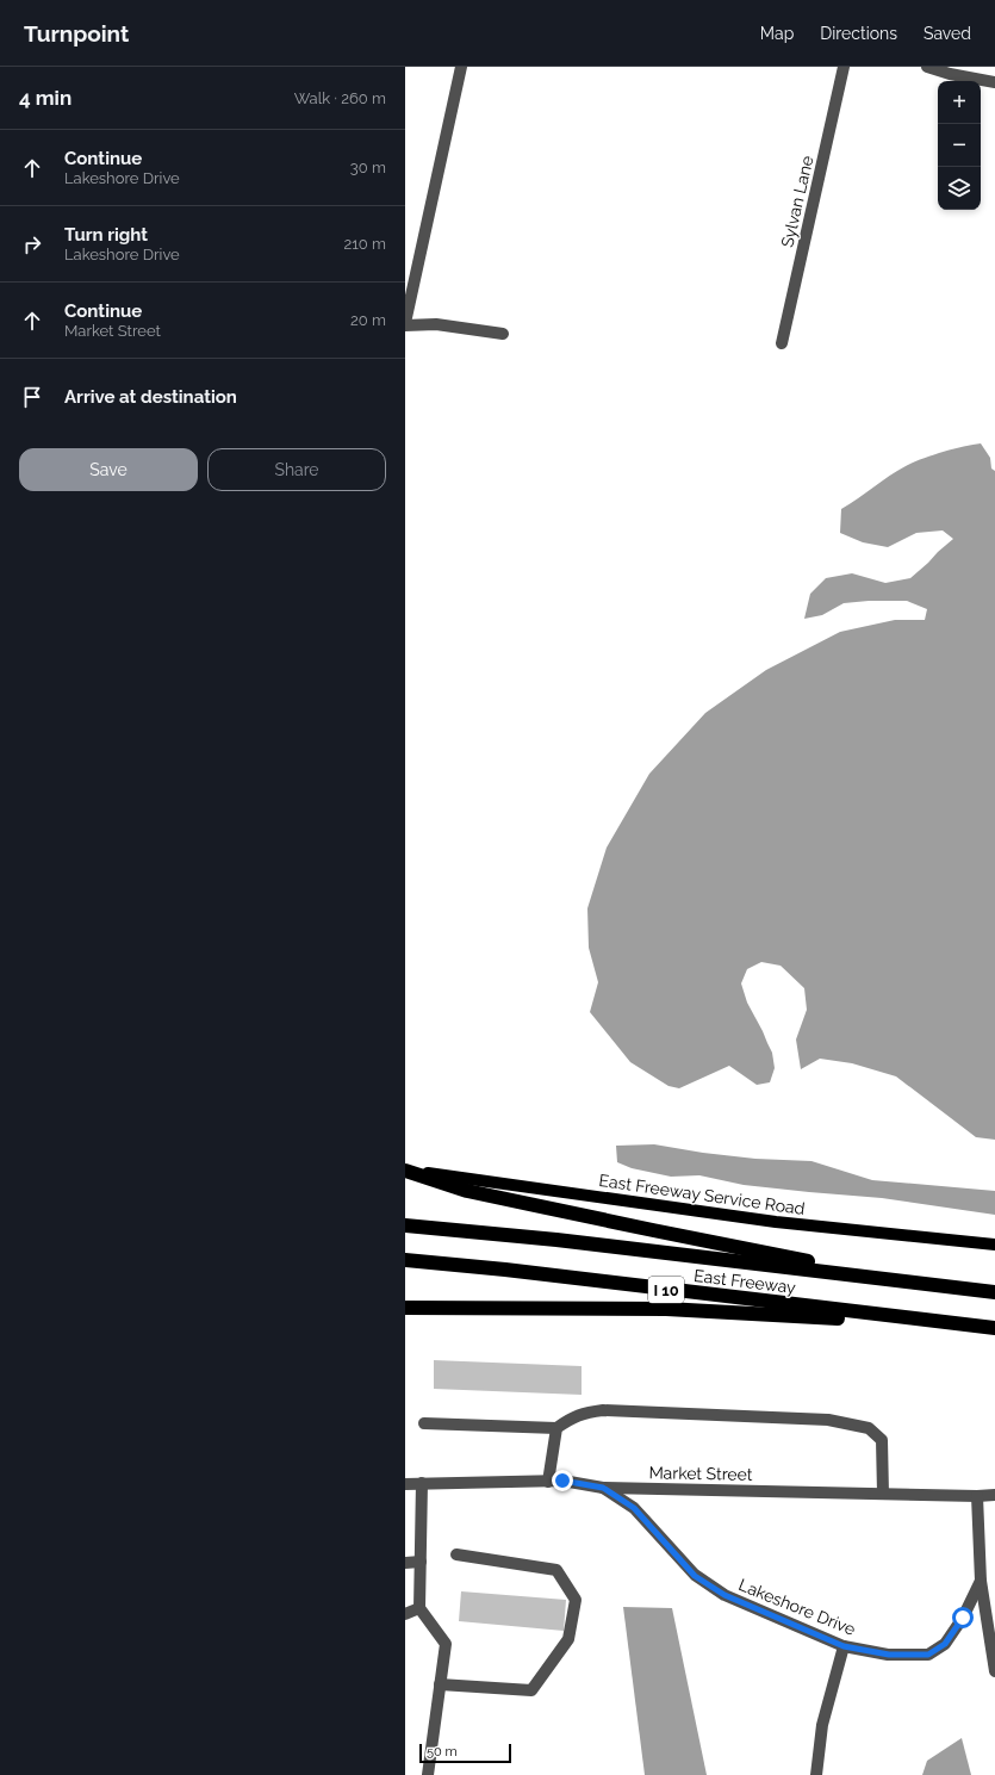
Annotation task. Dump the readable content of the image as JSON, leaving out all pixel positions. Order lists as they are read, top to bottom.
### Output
{
  "streets": {
    "highway": ["East Freeway", "I 10"],
    "main road": ["East Freeway Service Road"],
    "street": ["Sylvan Lane", "Market Street", "Lakeshore Drive"]
  },
  "crossings": [
    ["Market Street", "Lakeshore Drive"]
  ],
  "scale_bar": "50 m",
  "page": {
    "header": "Turnpoint",
    "nav": ["Map", "Directions", "Saved"],
    "heading": ["4 min", "Walk · 260 m"],
    "map_buttons": ["+", "−"],
    "list": [
      ["Continue", "Lakeshore Drive", "30 m"],
      ["Turn right", "Lakeshore Drive", "210 m"],
      ["Continue", "Market Street", "20 m"],
      "Arrive at destination"
    ],
    "buttons": ["Save", "Share"],
    "scale": "50 m"
  }
}
